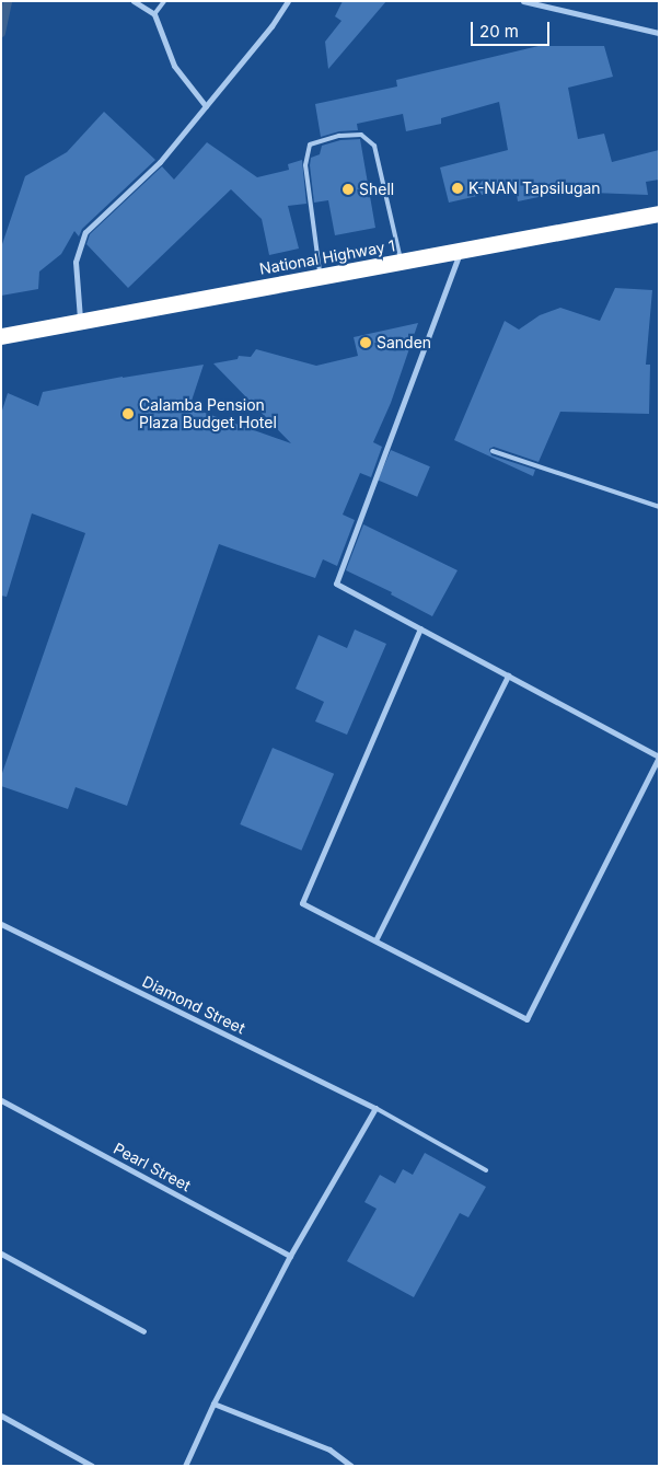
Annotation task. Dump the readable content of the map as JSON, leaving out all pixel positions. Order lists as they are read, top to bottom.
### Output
{
  "streets": {
    "highway": ["National Highway 1"],
    "street": ["Diamond Street", "Pearl Street"]
  },
  "places": [
    "K-NAN Tapsilugan",
    "Shell",
    "Sanden",
    "Calamba Pension Plaza Budget Hotel"
  ],
  "scale_bar": "20 m"
}
